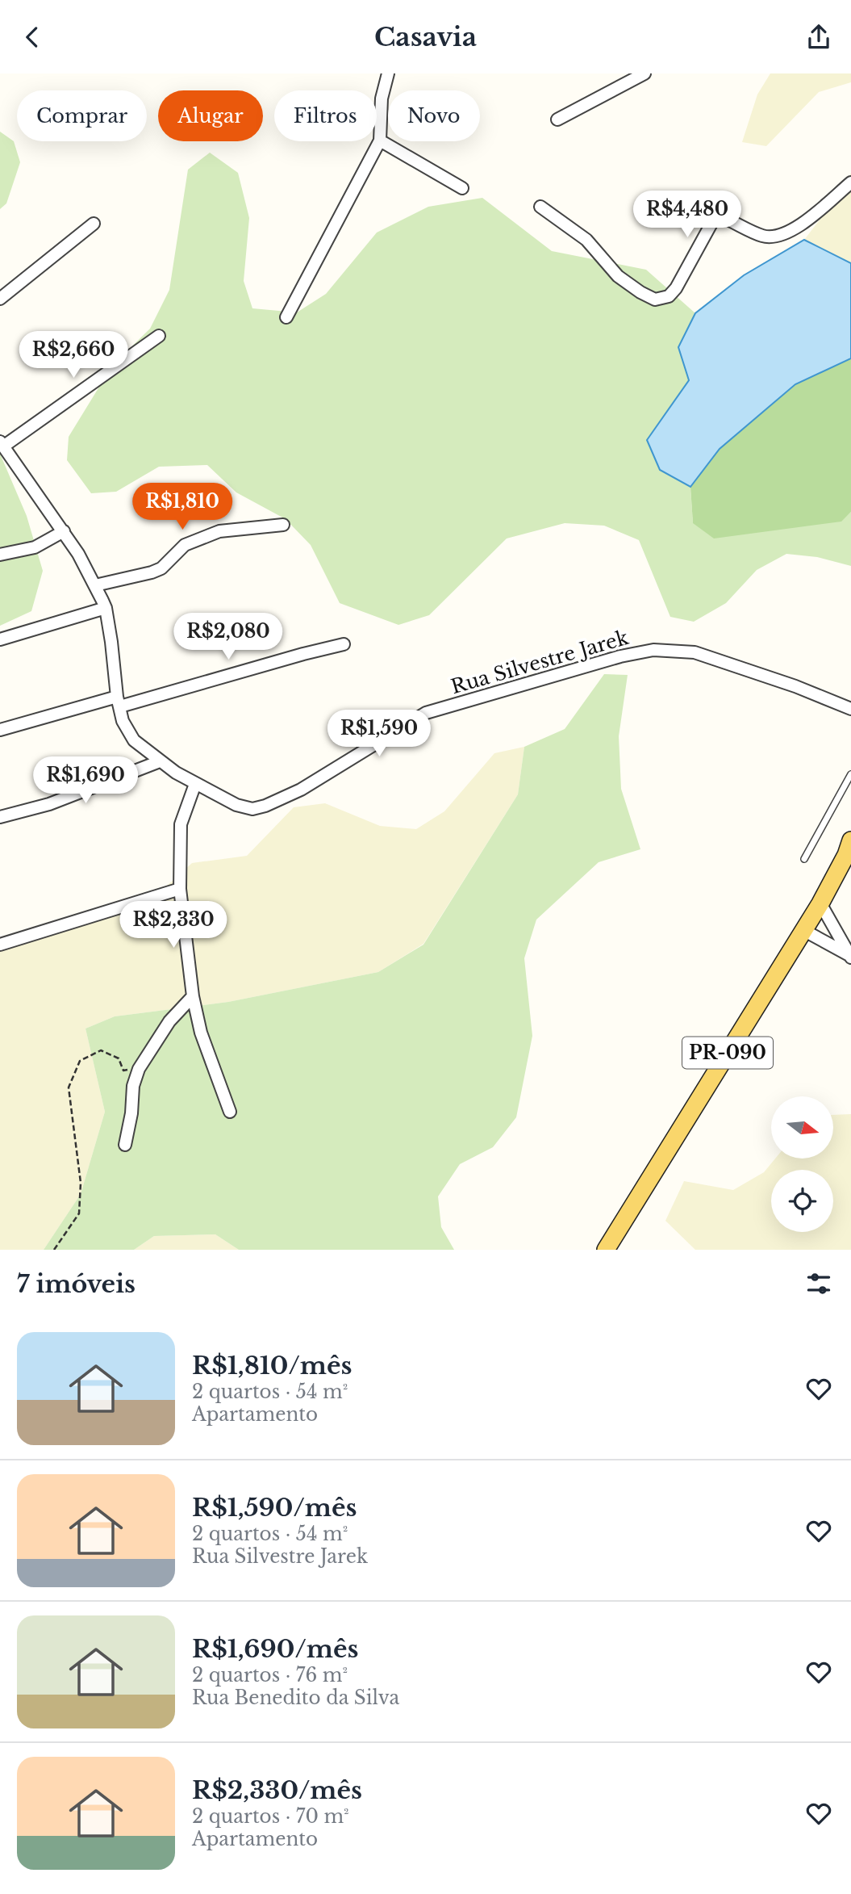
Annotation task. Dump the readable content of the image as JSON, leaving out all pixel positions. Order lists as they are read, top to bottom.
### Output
{
  "streets": {
    "main road": ["PR-090"],
    "street": ["Rua Silvestre Jarek"]
  },
  "north": "right",
  "page": {
    "header": "Casavia",
    "chip": [
      "Comprar",
      "Alugar",
      "Filtros",
      "Novo"
    ],
    "price": [
      "R$4,480",
      "R$2,660",
      "R$1,810",
      "R$2,080",
      "R$1,590",
      "R$1,690",
      "R$2,330"
    ],
    "heading": "7 imóveis",
    "list": [
      {
        "name": "R$1,810/mês",
        "note": "2 quartos · 54 m² · Apartamento"
      },
      {
        "name": "R$1,590/mês",
        "note": "2 quartos · 54 m² · Rua Silvestre Jarek"
      },
      {
        "name": "R$1,690/mês",
        "note": "2 quartos · 76 m² · Rua Benedito da Silva"
      },
      {
        "name": "R$2,330/mês",
        "note": "2 quartos · 70 m² · Apartamento"
      }
    ]
  }
}
